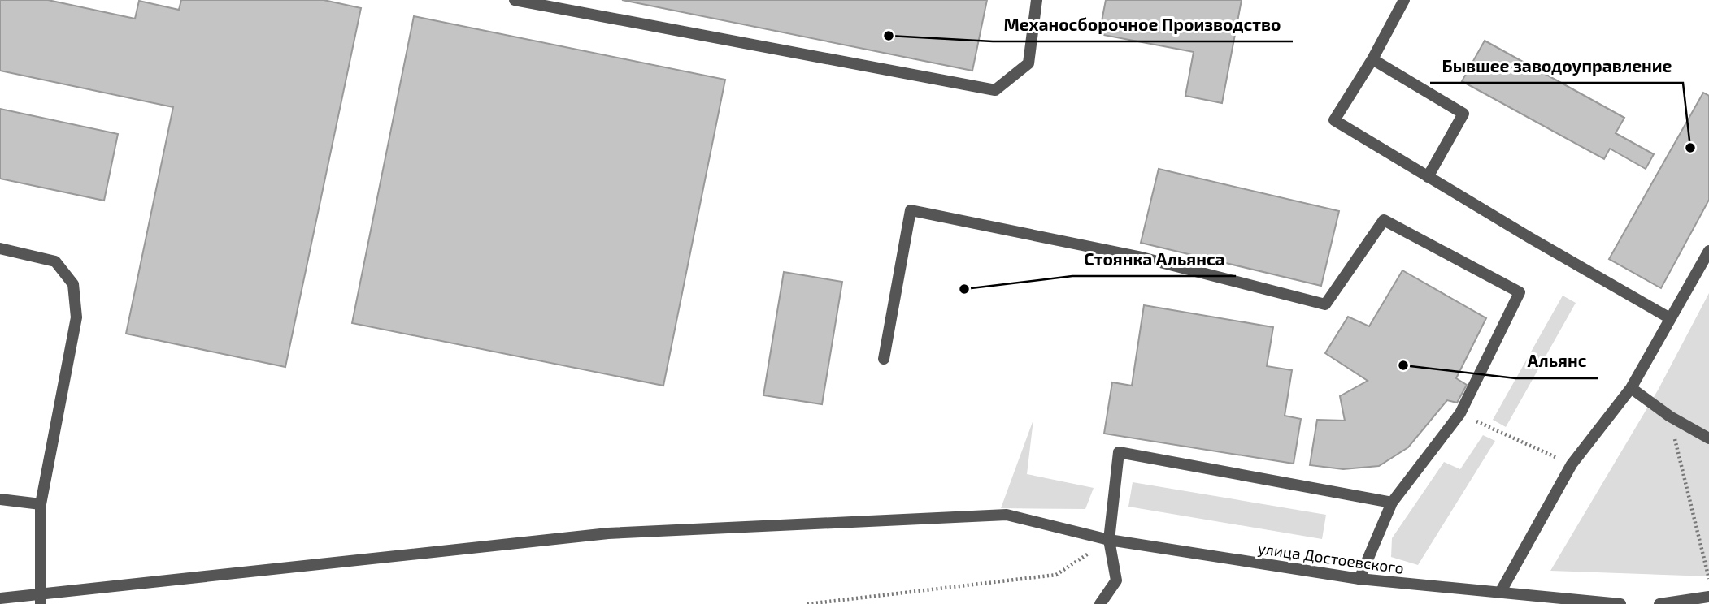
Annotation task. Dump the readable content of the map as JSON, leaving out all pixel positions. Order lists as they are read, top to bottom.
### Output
{
  "streets": {
    "street": ["улица Достоевского"]
  },
  "places": [
    "Механосборочное Производство",
    "Бывшее заводоуправление",
    "Стоянка Альянса",
    "Альянс"
  ]
}
